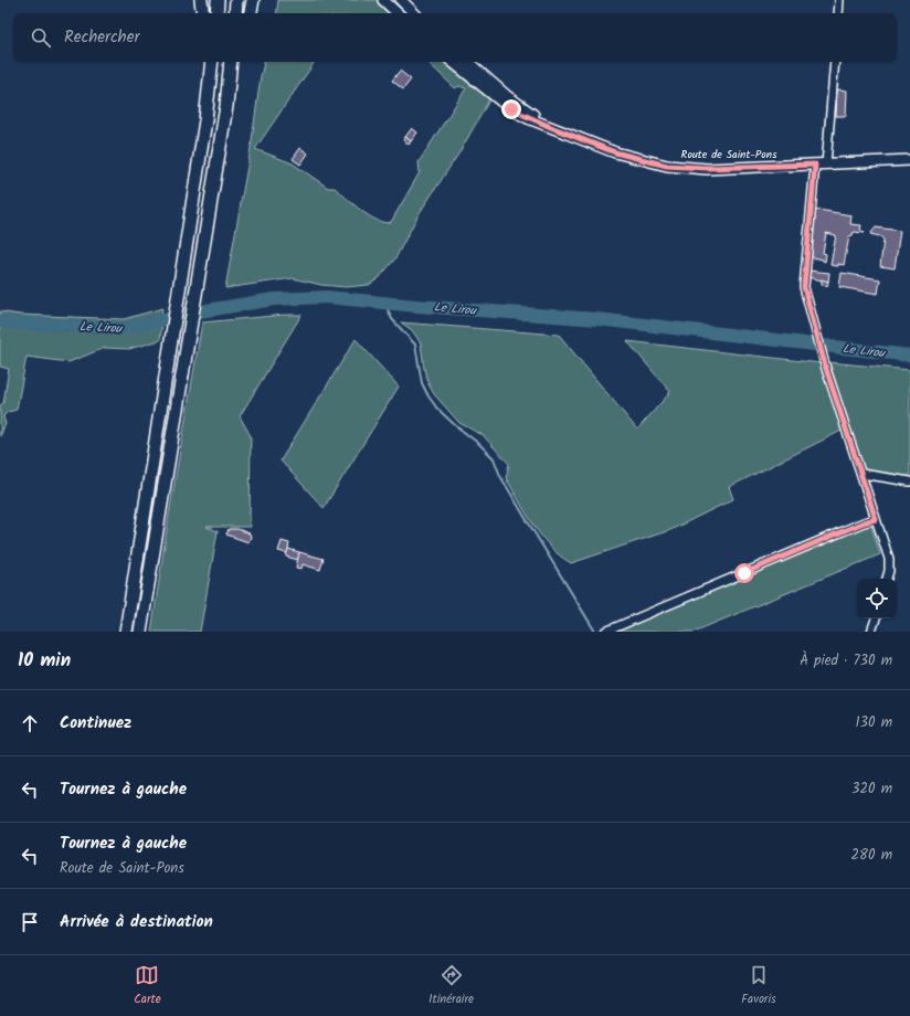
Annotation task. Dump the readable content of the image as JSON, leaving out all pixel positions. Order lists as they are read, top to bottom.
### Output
{
  "streets": {
    "main road": ["Route de Saint-Pons"]
  },
  "water": ["Le Lirou"],
  "page": {
    "search": "Rechercher",
    "heading": ["10 min", "À pied · 730 m"],
    "list": [
      ["Continuez", "130 m"],
      ["Tournez à gauche", "320 m"],
      ["Tournez à gauche", "Route de Saint-Pons", "280 m"],
      "Arrivée à destination"
    ],
    "nav": ["Carte", "Itinéraire", "Favoris"]
  }
}
